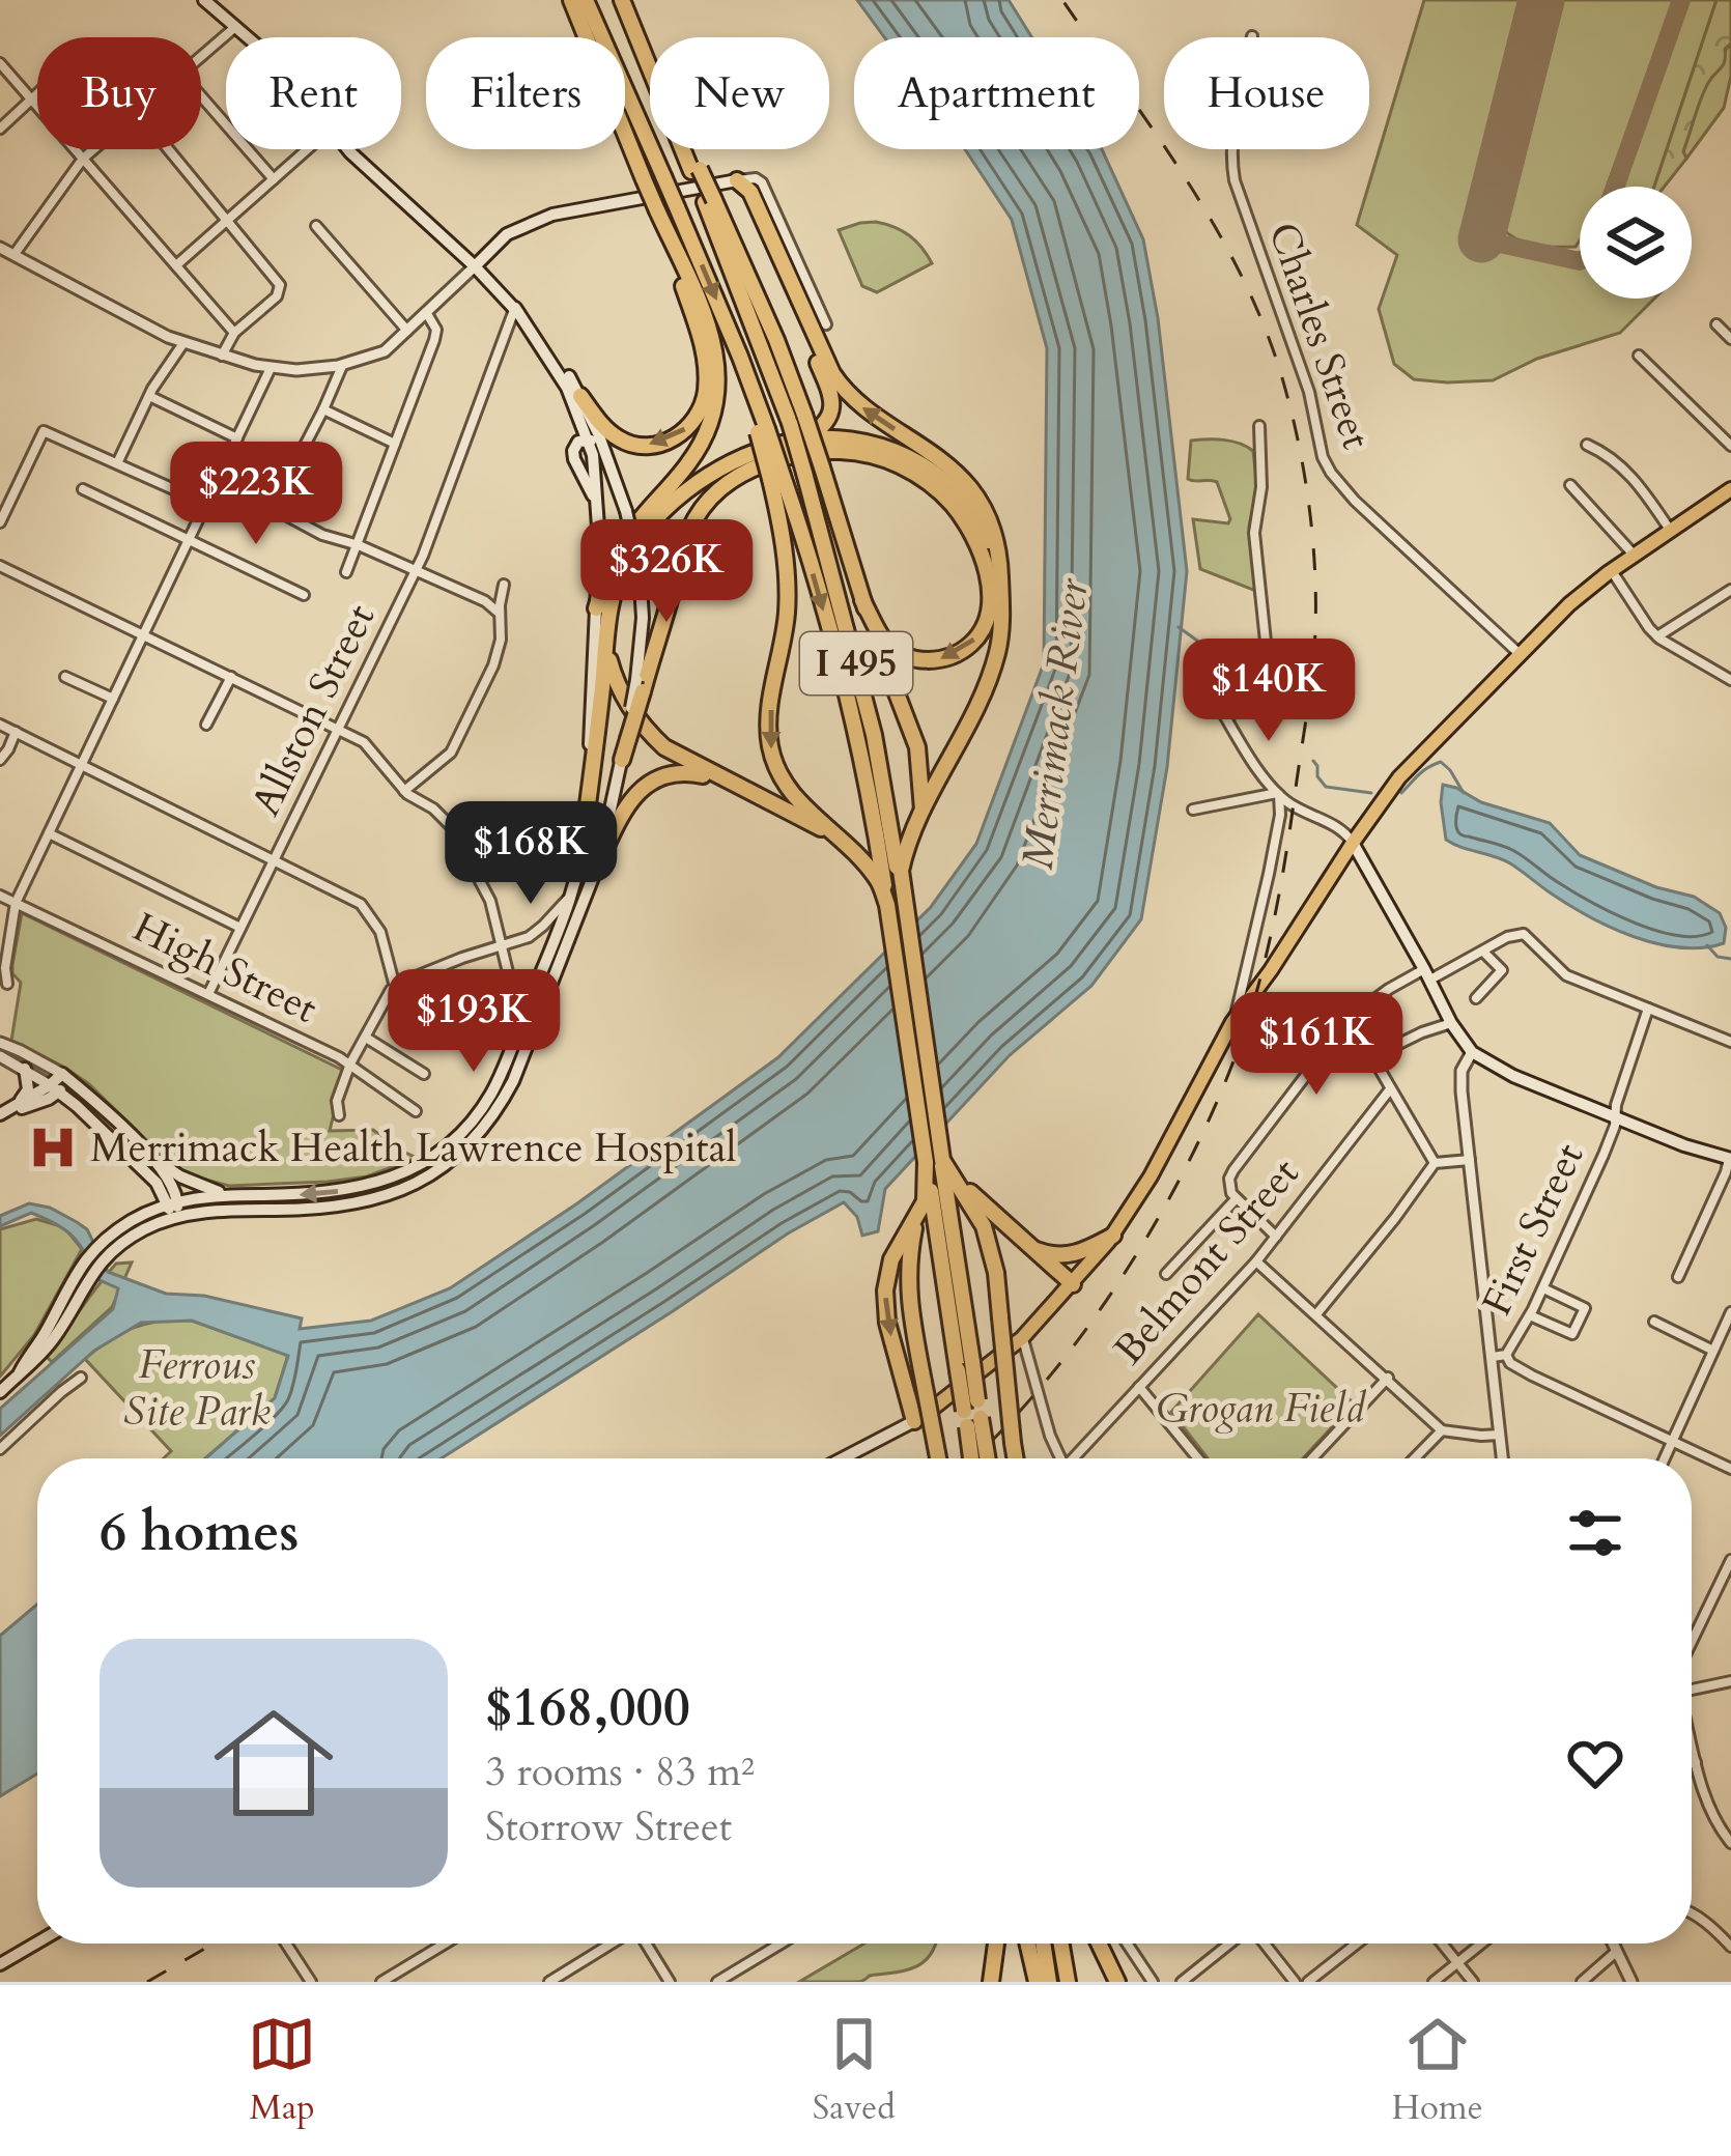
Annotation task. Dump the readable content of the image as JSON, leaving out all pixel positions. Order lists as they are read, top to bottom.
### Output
{
  "streets": {
    "highway": ["I 495"],
    "street": [
      "Charles Street",
      "Allston Street",
      "High Street",
      "First Street",
      "Belmont Street"
    ]
  },
  "crossings": [
    ["Allston Street", "High Street"]
  ],
  "water": ["Merrimack River"],
  "parks": ["Ferrous Site Park", "Grogan Field"],
  "places": {
    "hospital": ["Merrimack Health Lawrence Hospital"]
  },
  "page": {
    "chip": [
      "Buy",
      "Rent",
      "Filters",
      "New",
      "Apartment",
      "House"
    ],
    "price": [
      "$223K",
      "$326K",
      "$140K",
      "$168K",
      "$193K",
      "$161K"
    ],
    "heading": "6 homes",
    "list": [
      {
        "name": "$168,000",
        "note": "3 rooms · 83 m² · Storrow Street"
      }
    ],
    "tabs": ["Map", "Saved", "Home"]
  }
}
